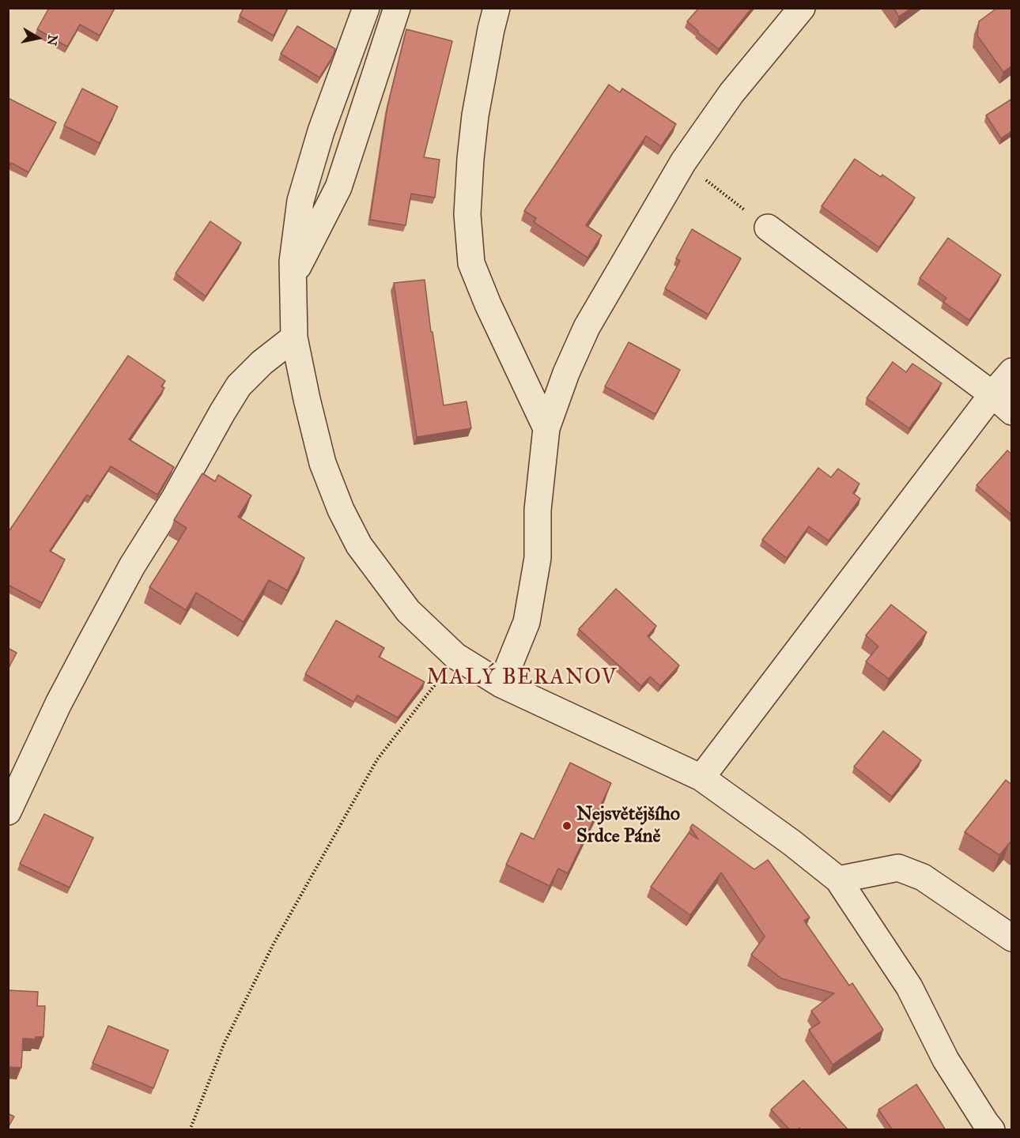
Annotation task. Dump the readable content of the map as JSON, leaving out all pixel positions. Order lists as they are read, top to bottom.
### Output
{
  "districts": ["MALÝ BERANOV"],
  "places": ["Nejsvětějšího Srdce Páně"],
  "north": "right"
}
